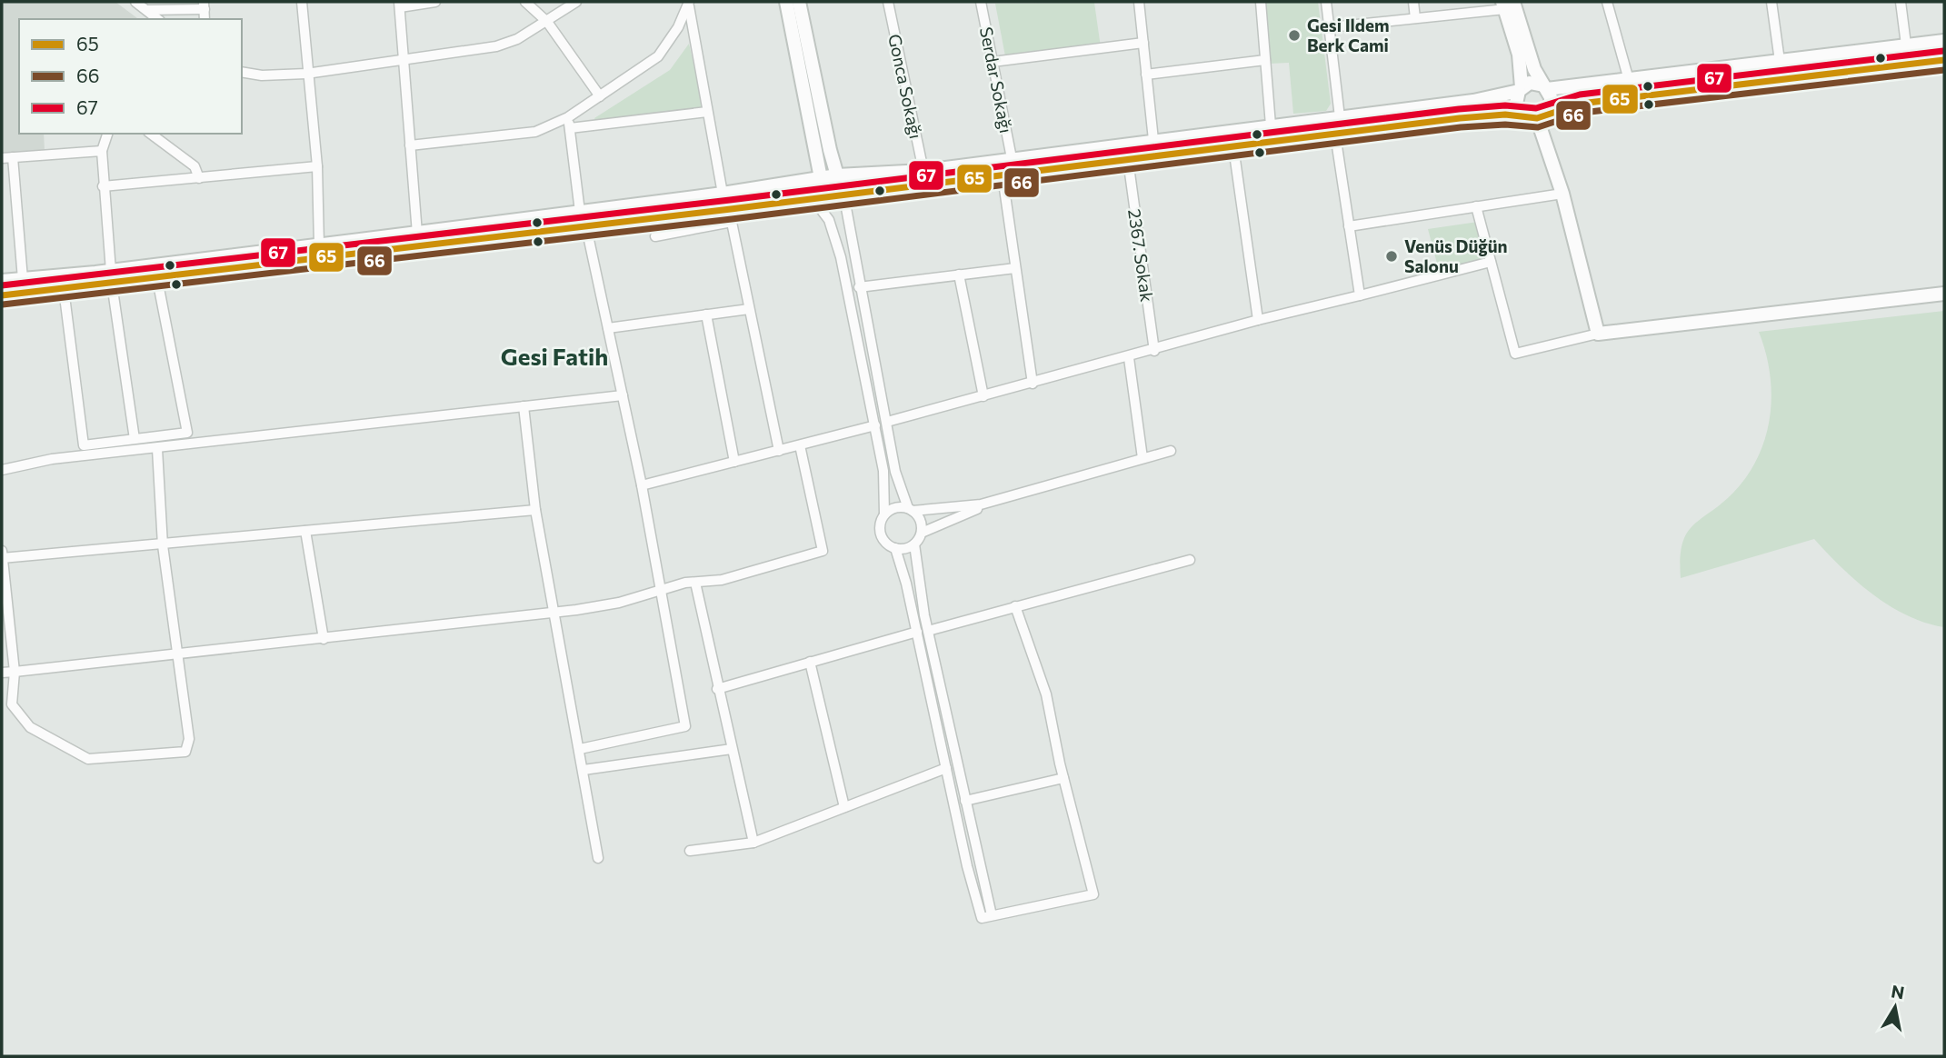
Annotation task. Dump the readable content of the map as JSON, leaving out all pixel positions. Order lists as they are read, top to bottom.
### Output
{
  "streets": {
    "street": ["Serdar Sokağı", "Gonca Sokağı", "2367. Sokak"]
  },
  "districts": ["Gesi Fatih"],
  "places": ["Gesi Ildem Berk Cami", "Venüs Düğün Salonu"],
  "lines": ["transit line 67", "transit line 65", "transit line 66"],
  "legend": ["65", "66", "67"],
  "north": "top"
}
